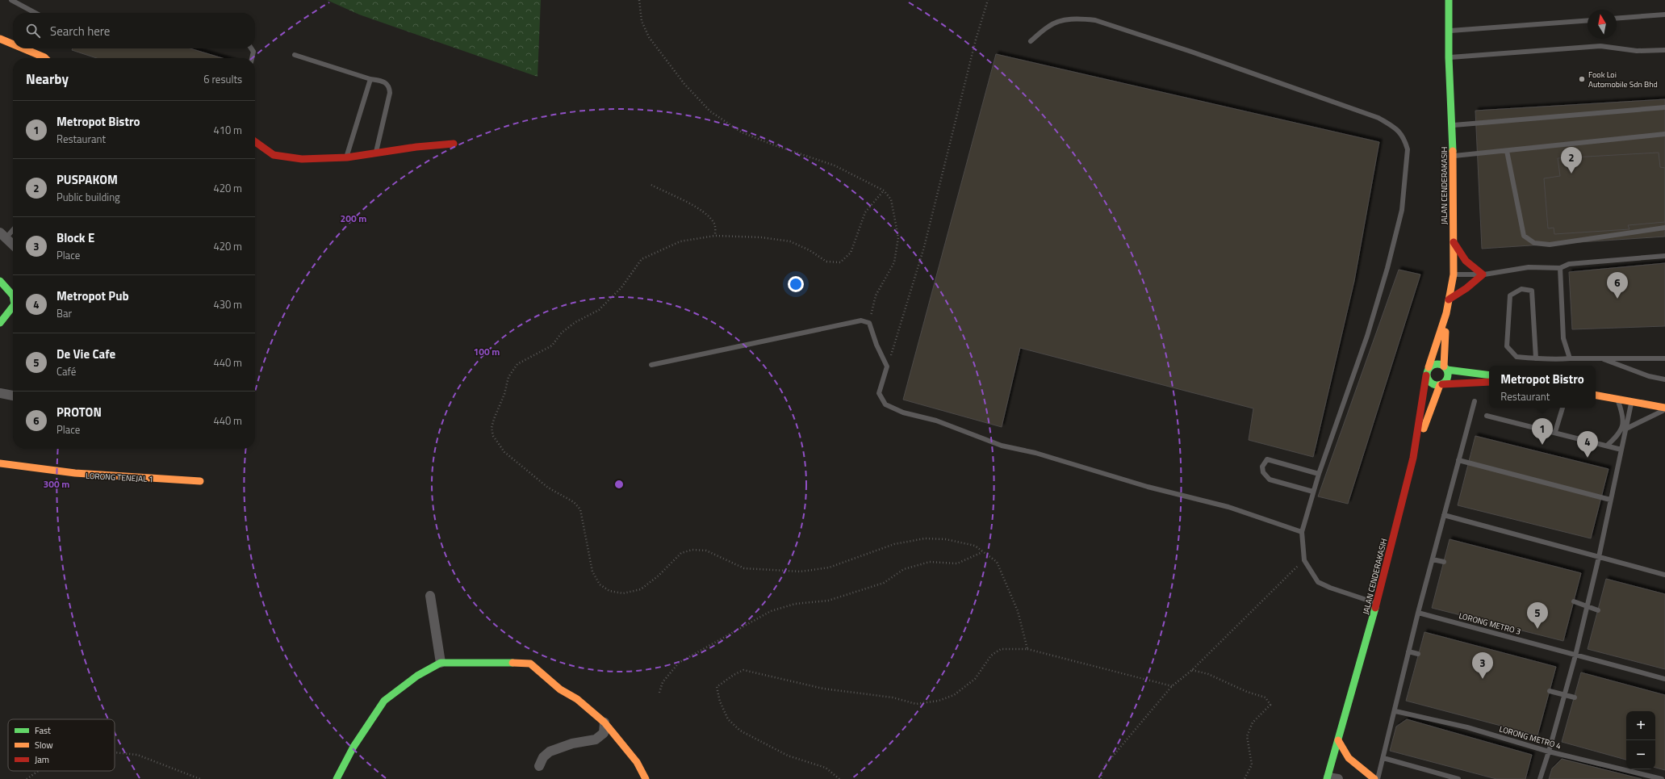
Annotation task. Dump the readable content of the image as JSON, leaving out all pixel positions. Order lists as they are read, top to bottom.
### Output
{
  "streets": {
    "street": ["JALAN CENDERAKASIH", "LORONG TENEJAL 1"],
    "lane": ["LORONG METRO 3", "LORONG METRO 4"]
  },
  "places": ["Fook Loi Automobile Sdn Bhd"],
  "legend": ["Fast", "Slow", "Jam"],
  "north": "top",
  "page": {
    "search": "Search here",
    "heading": ["Nearby", "6 results"],
    "list": [
      {
        "mark": "1",
        "name": "Metropot Bistro",
        "note": "Restaurant",
        "value": "410 m"
      },
      {
        "mark": "2",
        "name": "PUSPAKOM",
        "note": "Public building",
        "value": "420 m"
      },
      {
        "mark": "3",
        "name": "Block E",
        "note": "Place",
        "value": "420 m"
      },
      {
        "mark": "4",
        "name": "Metropot Pub",
        "note": "Bar",
        "value": "430 m"
      },
      {
        "mark": "5",
        "name": "De Vie Cafe",
        "note": "Café",
        "value": "440 m"
      },
      {
        "mark": "6",
        "name": "PROTON",
        "note": "Place",
        "value": "440 m"
      }
    ],
    "pins": [
      "2",
      "6",
      "1",
      "4",
      "5",
      "3"
    ],
    "popup": ["Metropot Bistro", "Restaurant"],
    "map_buttons": ["+", "−"]
  },
  "rings": ["200 m", "100 m", "300 m"]
}
